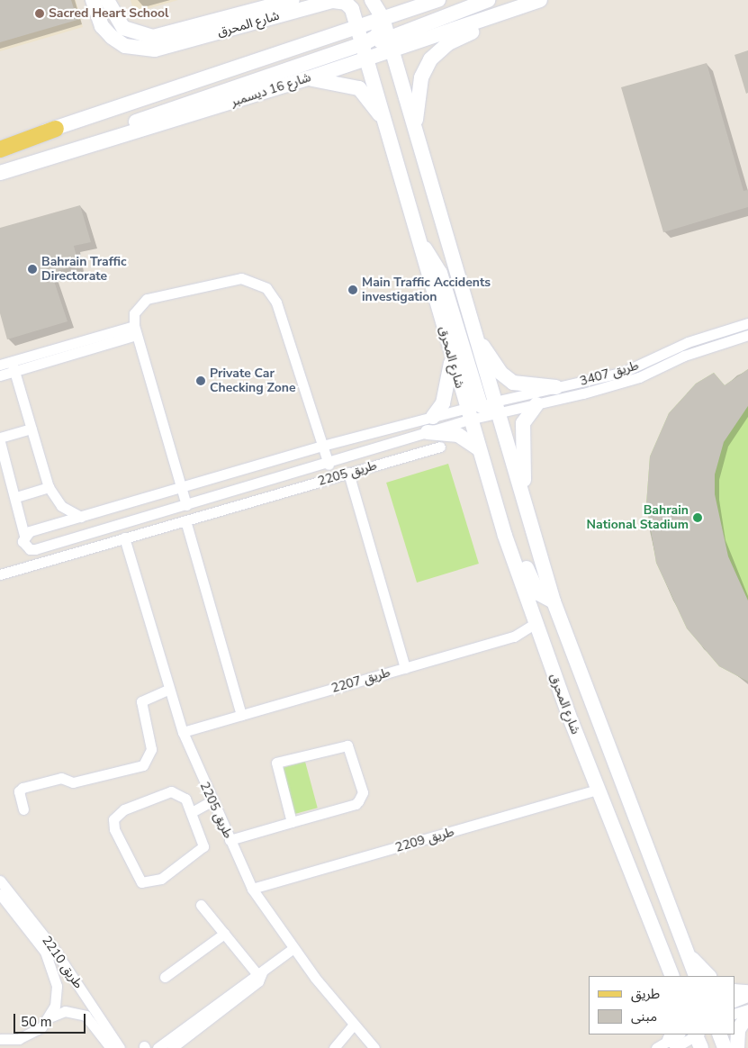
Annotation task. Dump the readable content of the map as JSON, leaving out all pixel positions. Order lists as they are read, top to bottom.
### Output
{
  "streets": {
    "main road": ["شارع المحرق", "شارع 16 ديسمبر"],
    "street": [
      "طريق 3407",
      "طريق 2205",
      "طريق 2207",
      "طريق 2209",
      "طريق 2210"
    ]
  },
  "crossings": [
    ["شارع المحرق", "شارع 16 ديسمبر"],
    ["شارع المحرق", "طريق 3407"],
    ["شارع المحرق", "طريق 2207"],
    ["شارع المحرق", "طريق 2209"],
    ["طريق 2205", "طريق 2207"],
    ["طريق 2205", "طريق 2209"]
  ],
  "places": [
    "Sacred Heart School",
    "Bahrain Traffic Directorate",
    "Main Traffic Accidents investigation",
    "Private Car Checking Zone",
    "Bahrain National Stadium"
  ],
  "legend": ["طريق", "مبنى"],
  "scale_bar": "50 m"
}
